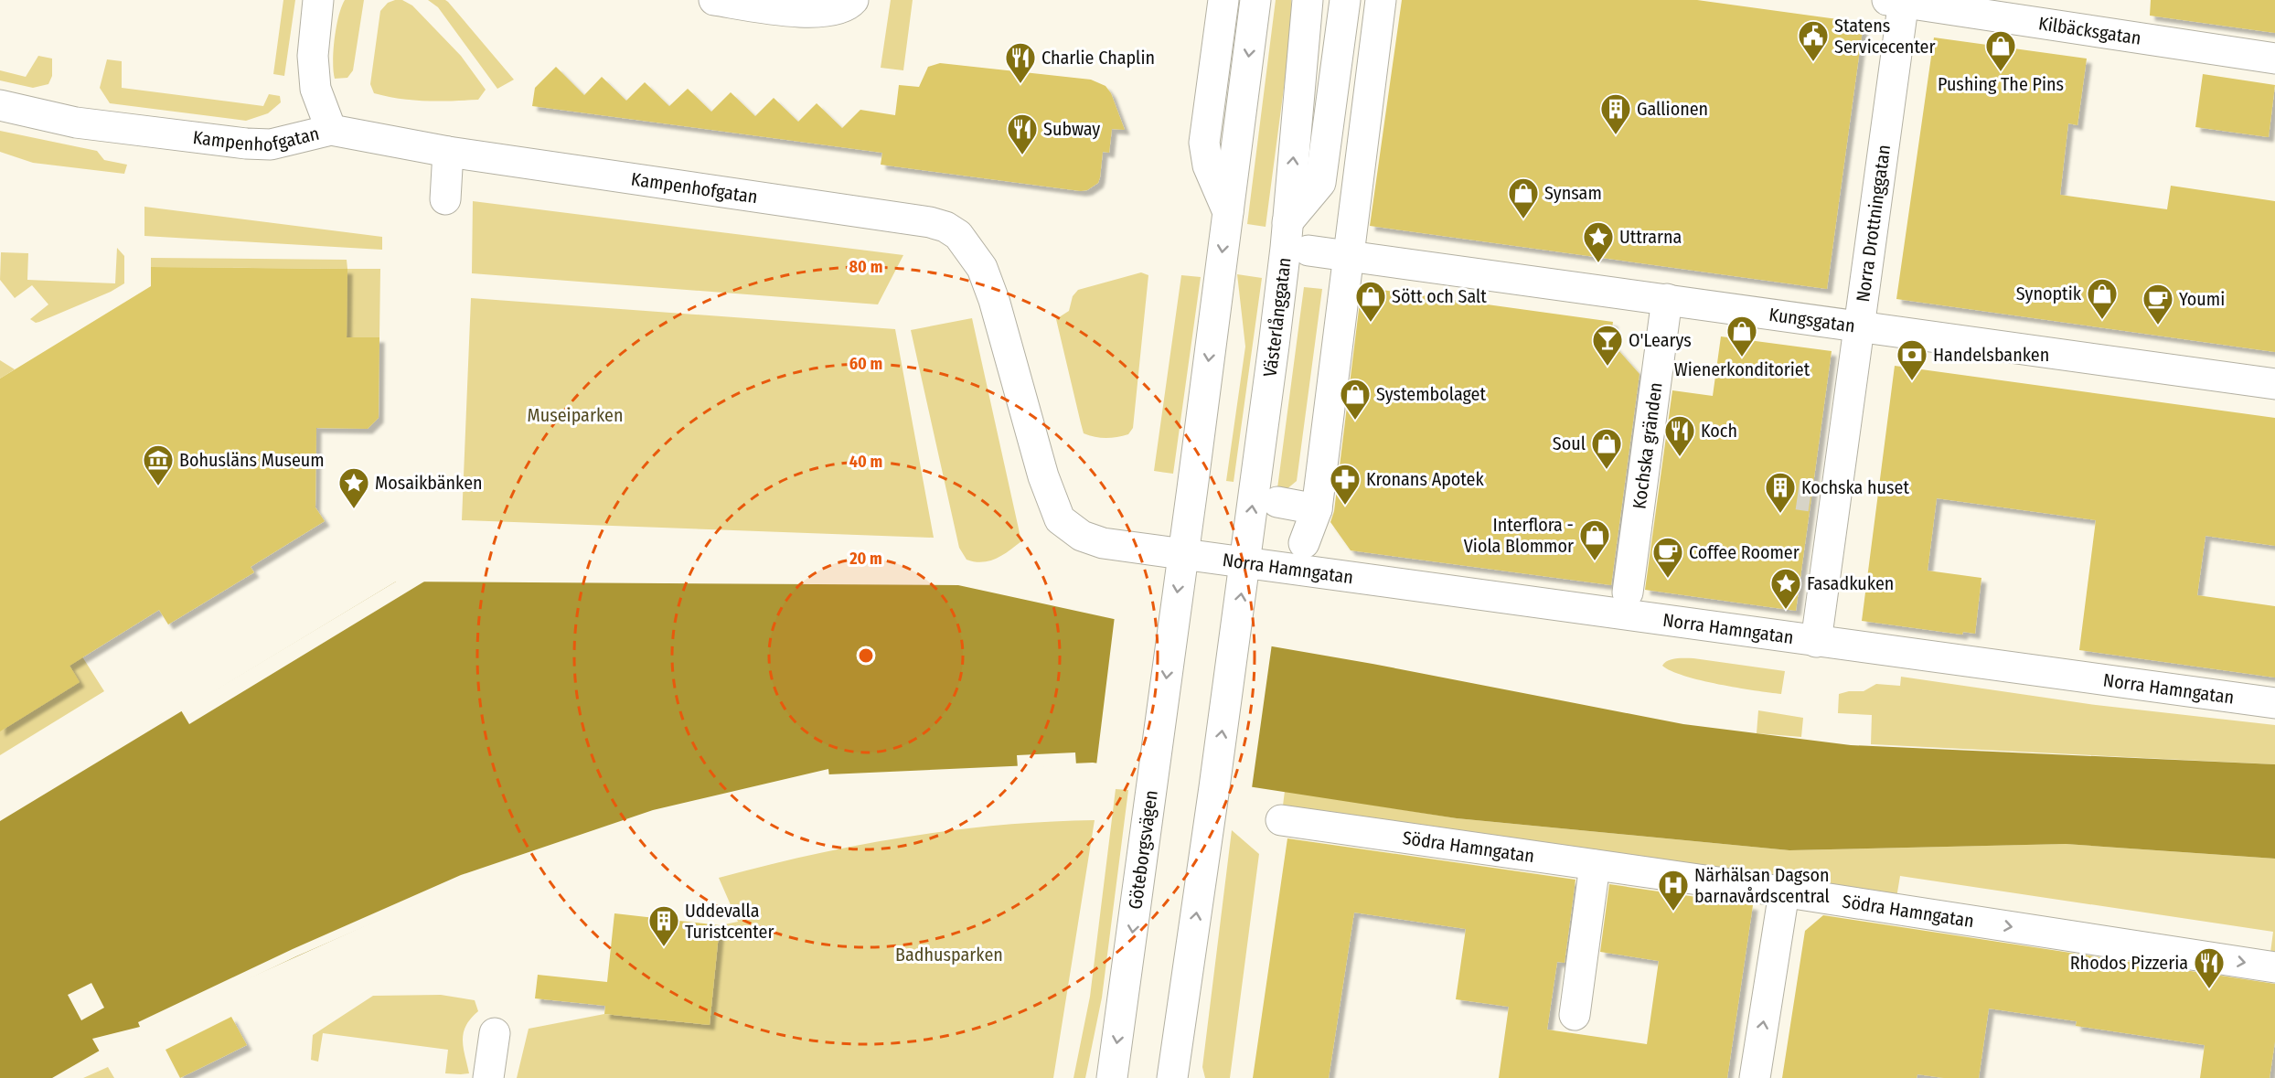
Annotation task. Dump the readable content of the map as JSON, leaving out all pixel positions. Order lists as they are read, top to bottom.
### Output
{
  "streets": {
    "street": [
      "Kilbäcksgatan",
      "Kampenhofgatan",
      "Norra Drottninggatan",
      "Västerlånggatan",
      "Kungsgatan",
      "Kochska gränden",
      "Norra Hamngatan",
      "Södra Hamngatan",
      "Göteborgsvägen"
    ]
  },
  "crossings": [
    ["Kilbäcksgatan", "Norra Drottninggatan"],
    ["Kampenhofgatan", "Norra Hamngatan"],
    ["Kampenhofgatan", "Göteborgsvägen"],
    ["Norra Drottninggatan", "Kungsgatan"],
    ["Norra Drottninggatan", "Norra Hamngatan"],
    ["Västerlånggatan", "Norra Hamngatan"],
    ["Kungsgatan", "Kochska gränden"],
    ["Norra Hamngatan", "Göteborgsvägen"]
  ],
  "one_way": ["Södra Hamngatan", "Göteborgsvägen"],
  "parks": ["Museiparken", "Badhusparken"],
  "places": {
    "public building": ["Statens Servicecenter"],
    "shop": [
      "Pushing The Pins",
      "Synsam",
      "Synoptik",
      "Sött och Salt",
      "Wienerkonditoriet",
      "Systembolaget",
      "Soul",
      "Interflora - Viola Blommor"
    ],
    "restaurant": [
      "Charlie Chaplin",
      "Subway",
      "Koch",
      "Rhodos Pizzeria"
    ],
    "building": ["Gallionen", "Kochska huset", "Uddevalla Turistcenter"],
    "place": ["Uttrarna", "Mosaikbänken", "Fasadkuken"],
    "cafe": ["Youmi", "Coffee Roomer"],
    "bar": ["O'Learys"],
    "bank": ["Handelsbanken"],
    "museum": ["Bohusläns Museum"],
    "pharmacy": ["Kronans Apotek"],
    "hospital": ["Närhälsan Dagson barnavårdscentral"]
  },
  "rings": [
    "80 m",
    "60 m",
    "40 m",
    "20 m"
  ]
}
